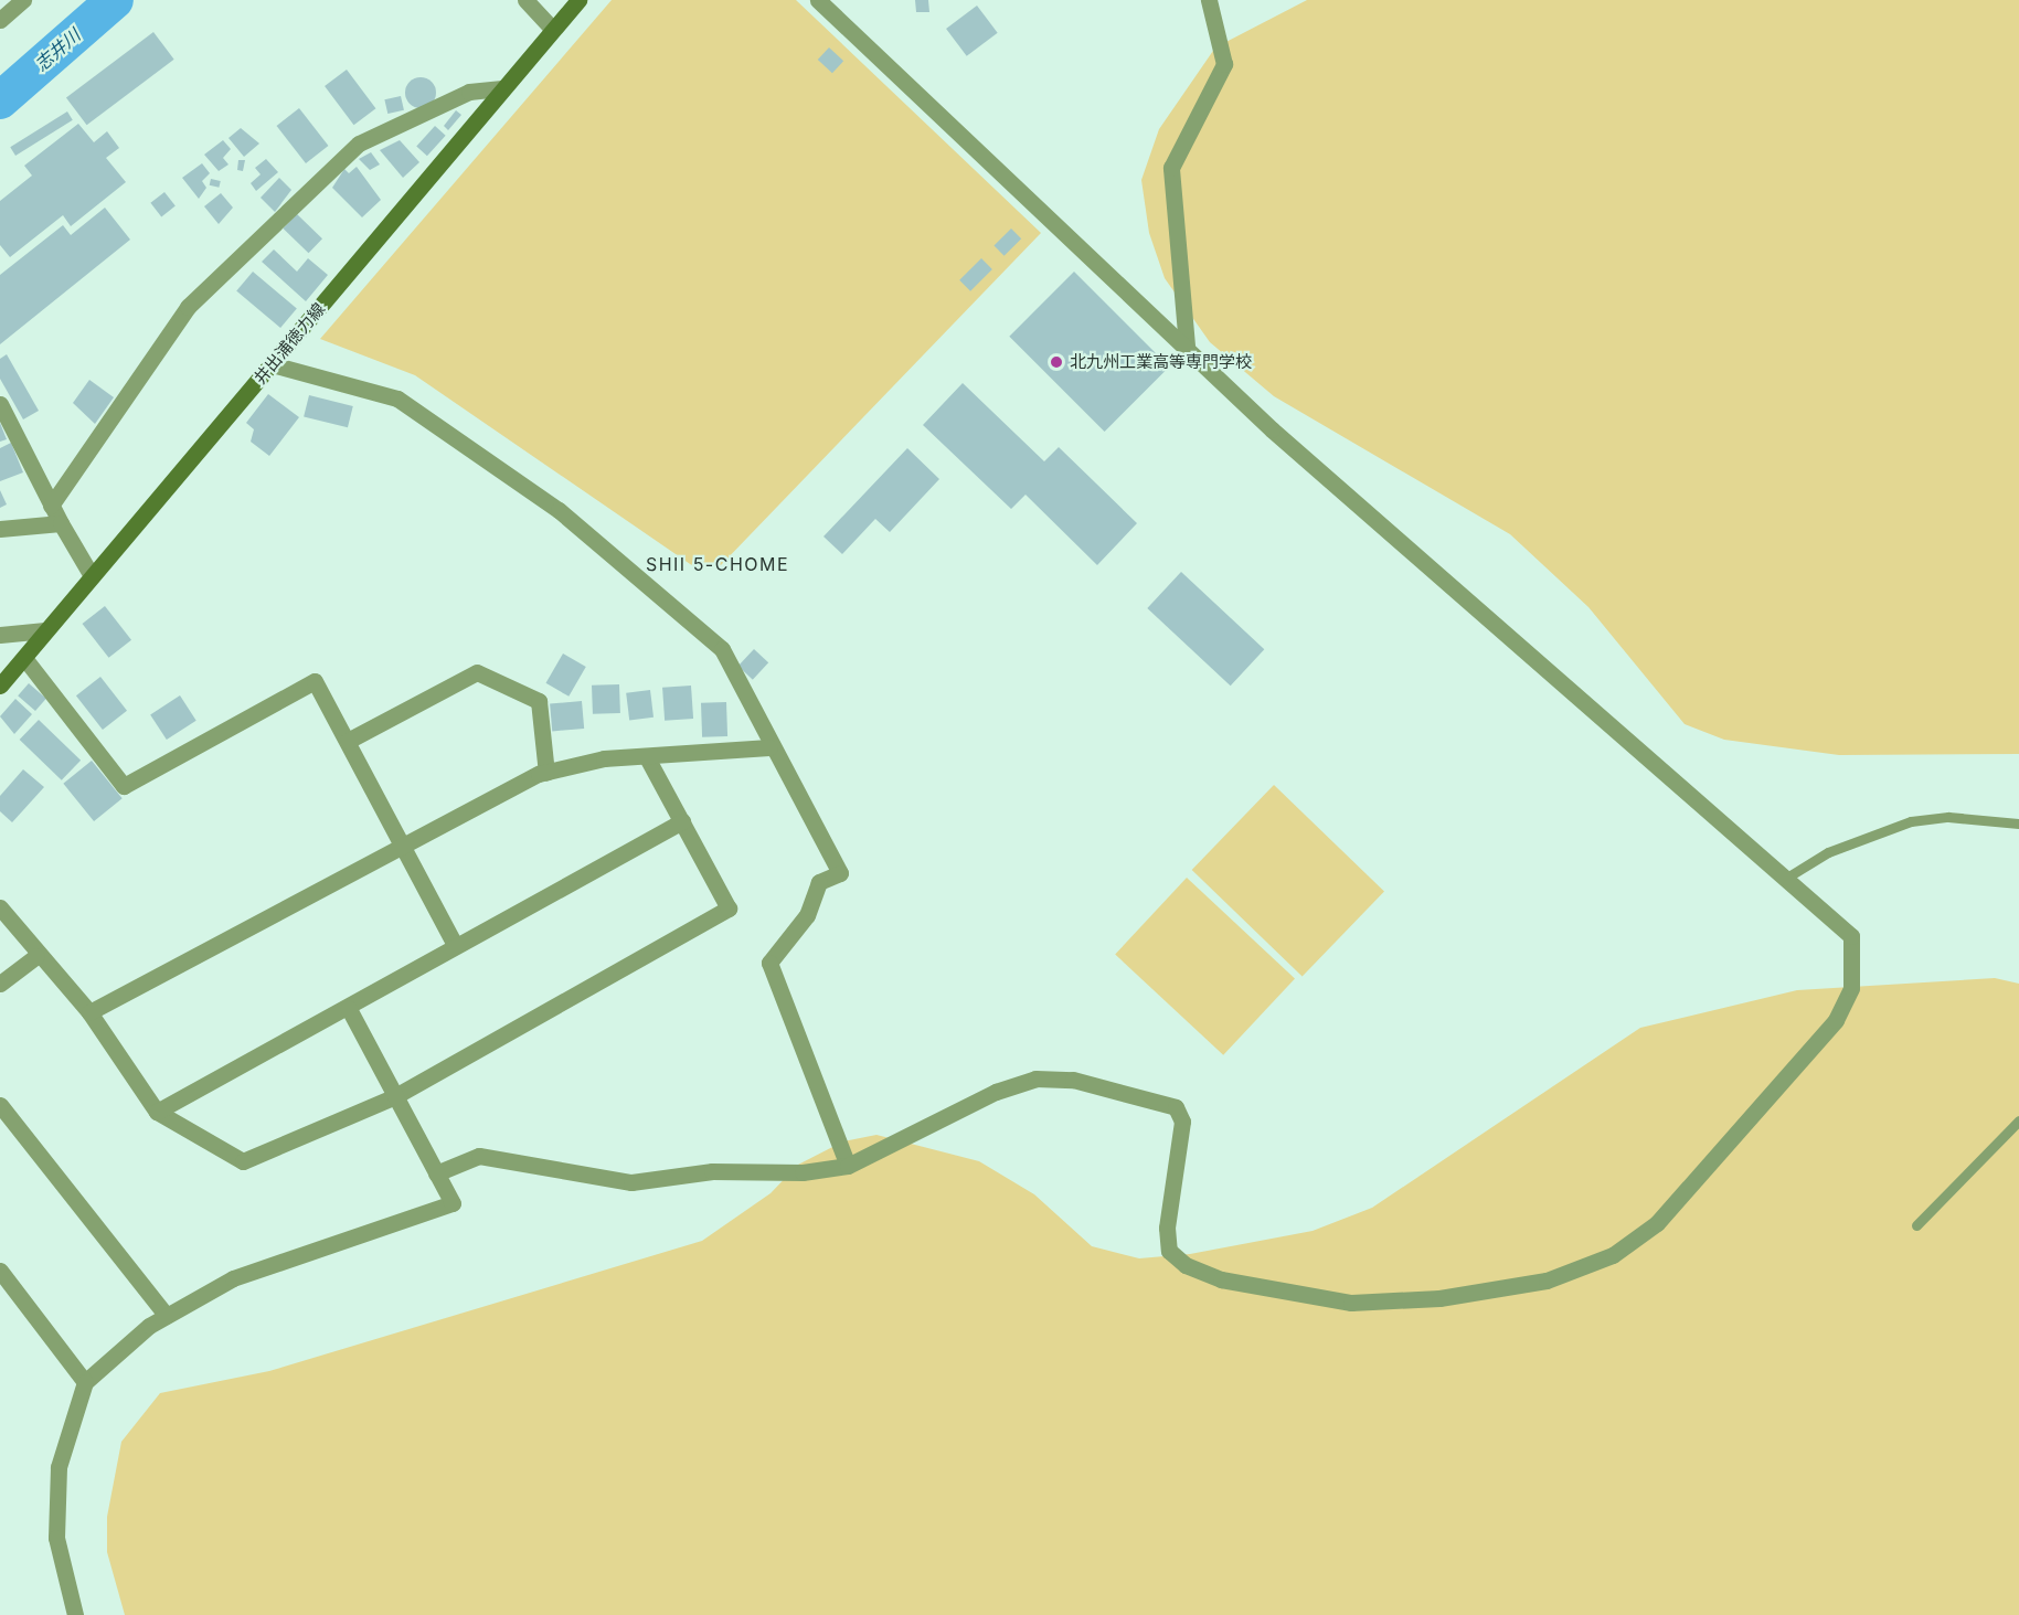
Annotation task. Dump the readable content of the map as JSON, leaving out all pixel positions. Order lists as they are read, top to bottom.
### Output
{
  "streets": {
    "main road": ["井出浦徳力線"]
  },
  "districts": ["SHII 5-CHOME"],
  "water": ["志井川"],
  "places": ["北九州工業高等専門学校"]
}
